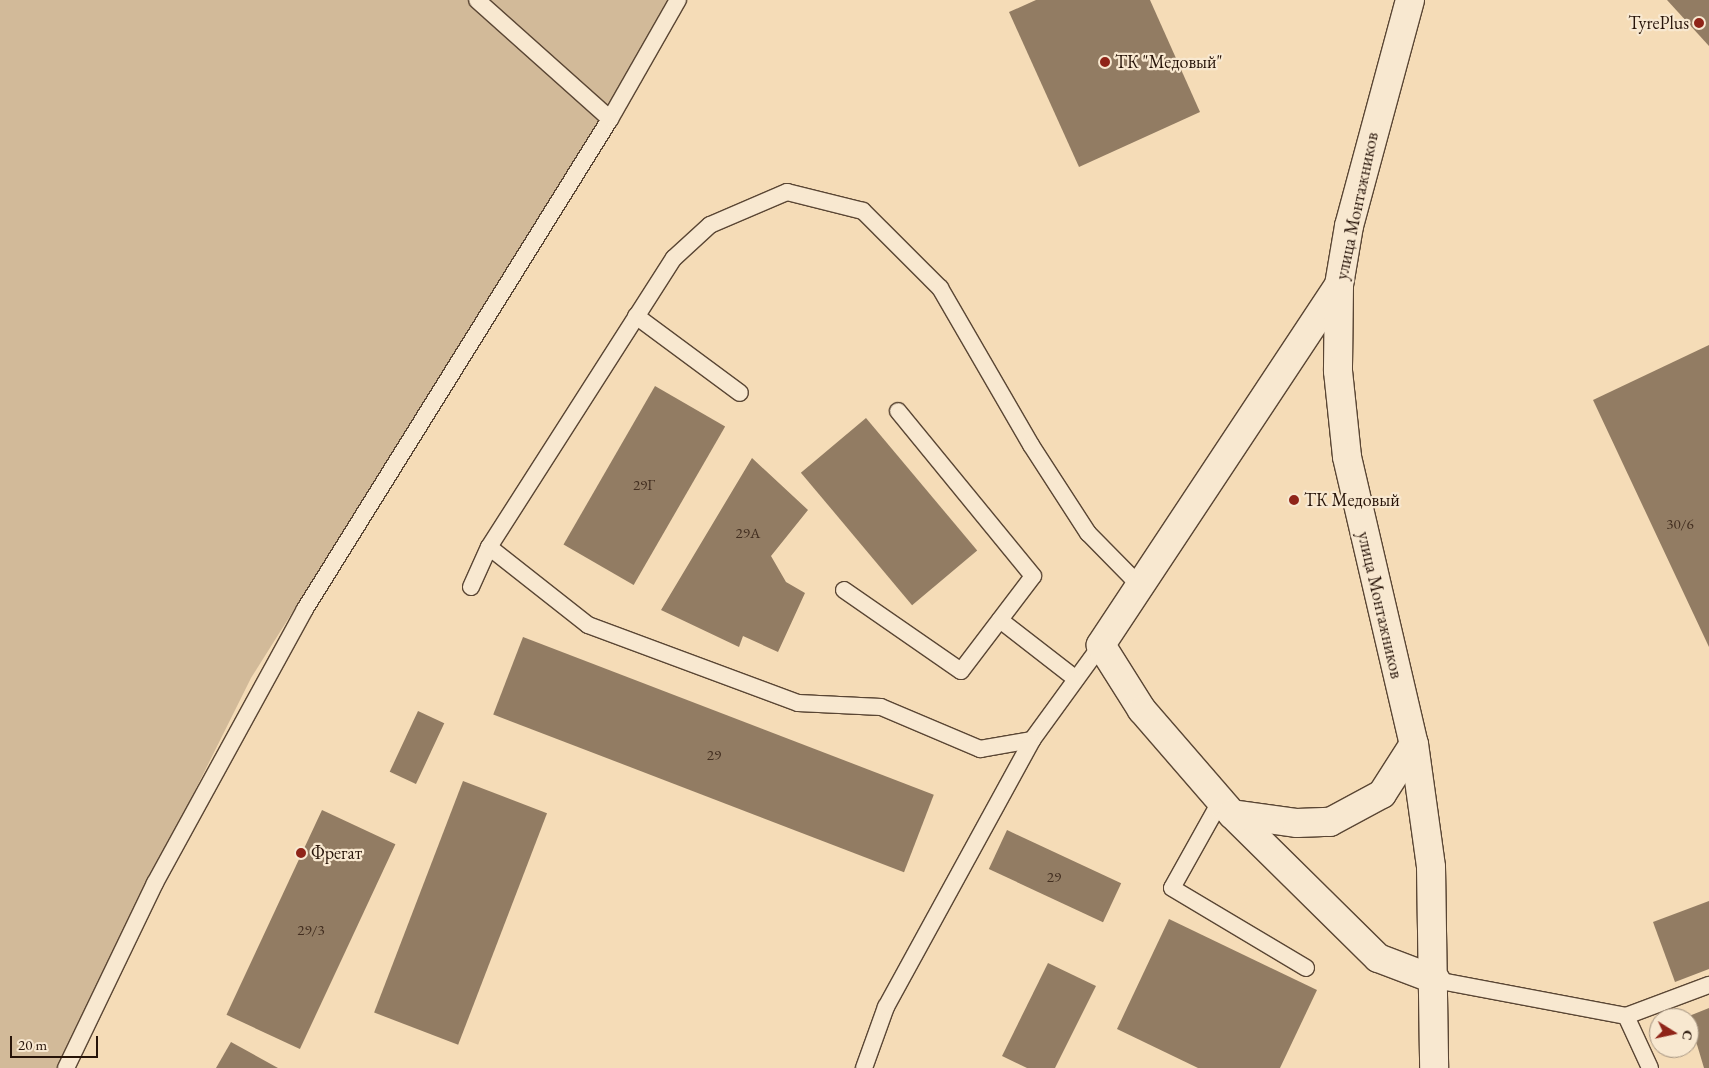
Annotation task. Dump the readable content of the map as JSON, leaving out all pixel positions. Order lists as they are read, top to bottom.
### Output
{
  "streets": {
    "street": ["улица Монтажников"]
  },
  "places": [
    "TyrePlus",
    "ТК \"Медовый\"",
    "ТК Медовый",
    "Фрегат"
  ],
  "house_numbers": [
    "29Г",
    "30/6",
    "29А",
    "29",
    "29",
    "29/3"
  ],
  "scale_bar": "20 m",
  "north": "right"
}
